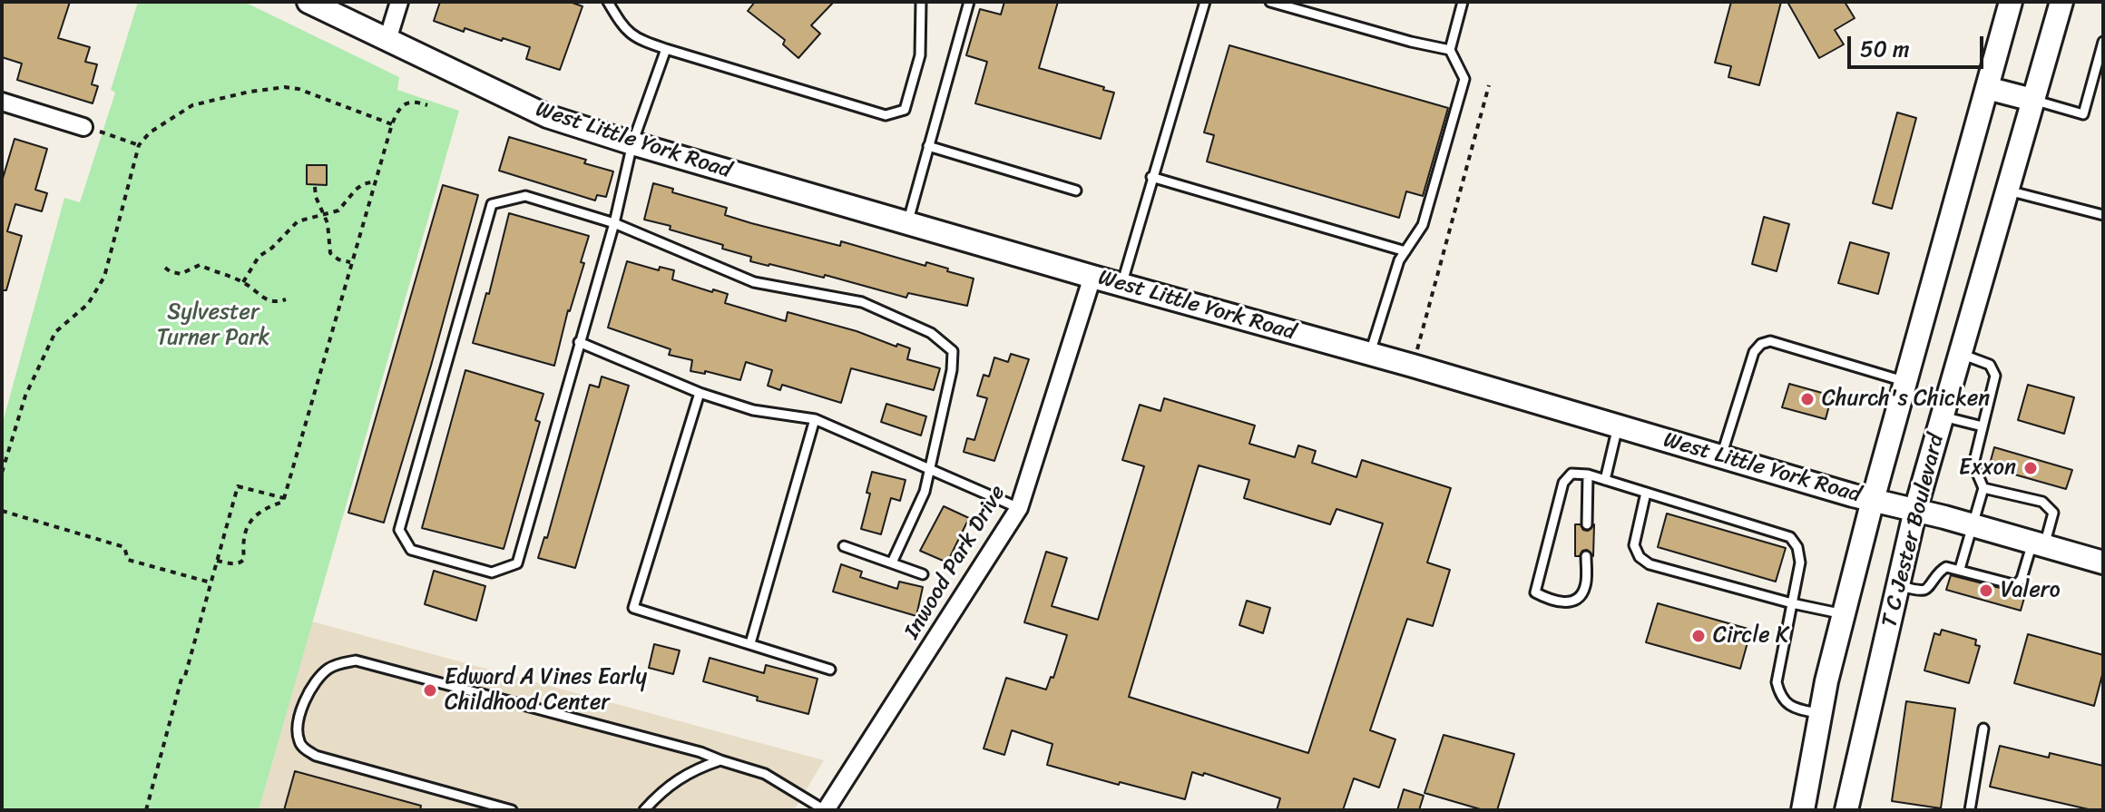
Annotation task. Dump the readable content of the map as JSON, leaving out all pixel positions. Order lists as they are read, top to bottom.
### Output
{
  "streets": {
    "street": ["West Little York Road", "T C Jester Boulevard", "Inwood Park Drive"]
  },
  "crossings": [
    ["West Little York Road", "T C Jester Boulevard"],
    ["West Little York Road", "Inwood Park Drive"]
  ],
  "parks": ["Sylvester Turner Park"],
  "places": [
    "Church's Chicken",
    "Exxon",
    "Valero",
    "Circle K",
    "Edward A Vines Early Childhood Center"
  ],
  "scale_bar": "50 m"
}
